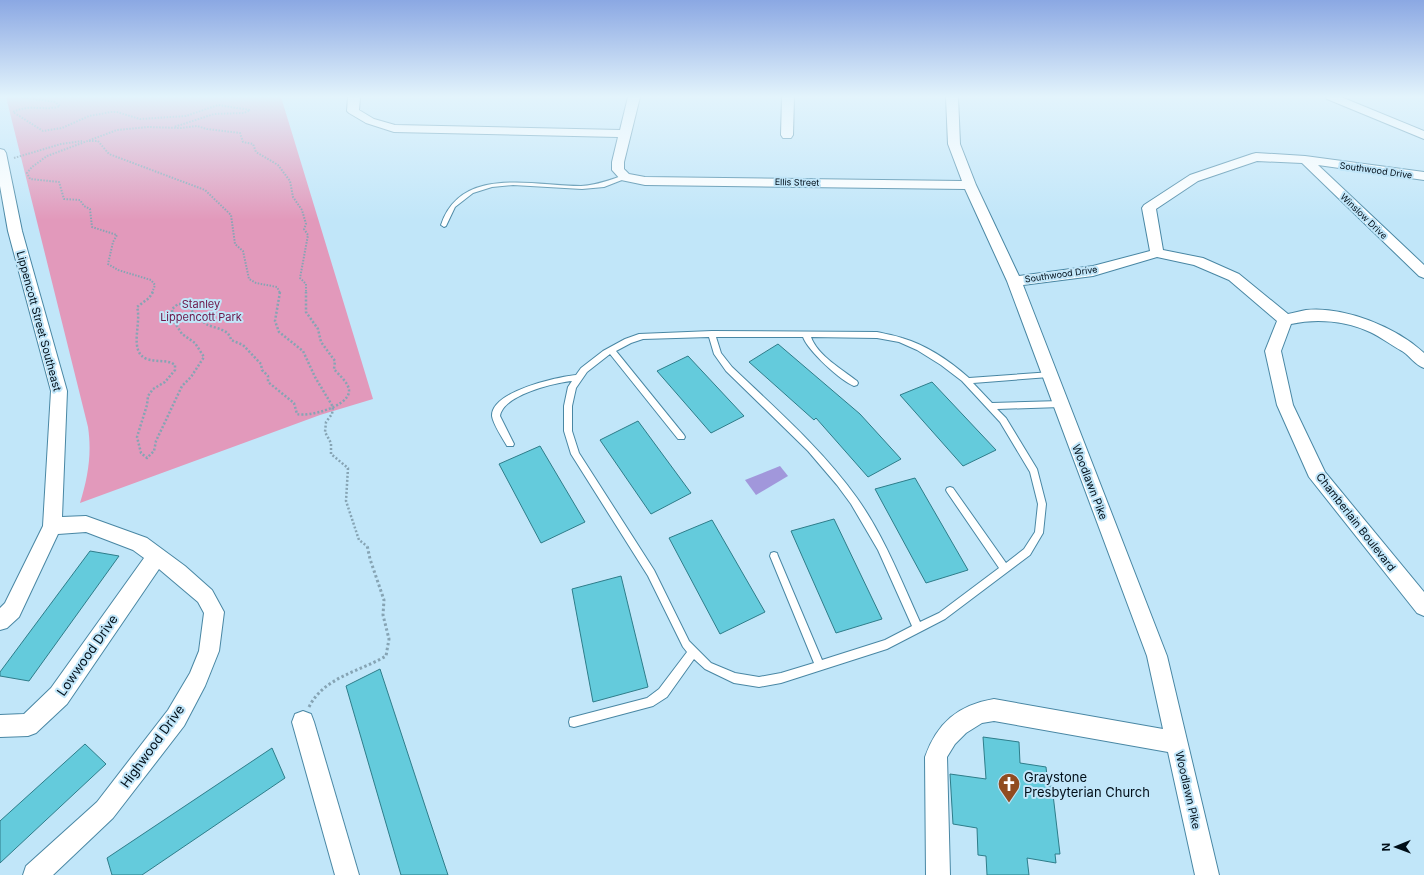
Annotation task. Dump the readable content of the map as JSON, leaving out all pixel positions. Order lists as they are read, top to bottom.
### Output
{
  "streets": {
    "street": [
      "Southwood Drive",
      "Ellis Street",
      "Winslow Drive",
      "Lippencott Street Southeast",
      "Woodlawn Pike",
      "Chamberlain Boulevard",
      "Lowwood Drive",
      "Highwood Drive"
    ]
  },
  "crossings": [
    ["Southwood Drive", "Winslow Drive"],
    ["Southwood Drive", "Woodlawn Pike"],
    ["Ellis Street", "Woodlawn Pike"],
    ["Lippencott Street Southeast", "Highwood Drive"],
    ["Lowwood Drive", "Highwood Drive"]
  ],
  "parks": ["Stanley Lippencott Park"],
  "places": {
    "church": ["Graystone Presbyterian Church"]
  },
  "north": "left"
}
